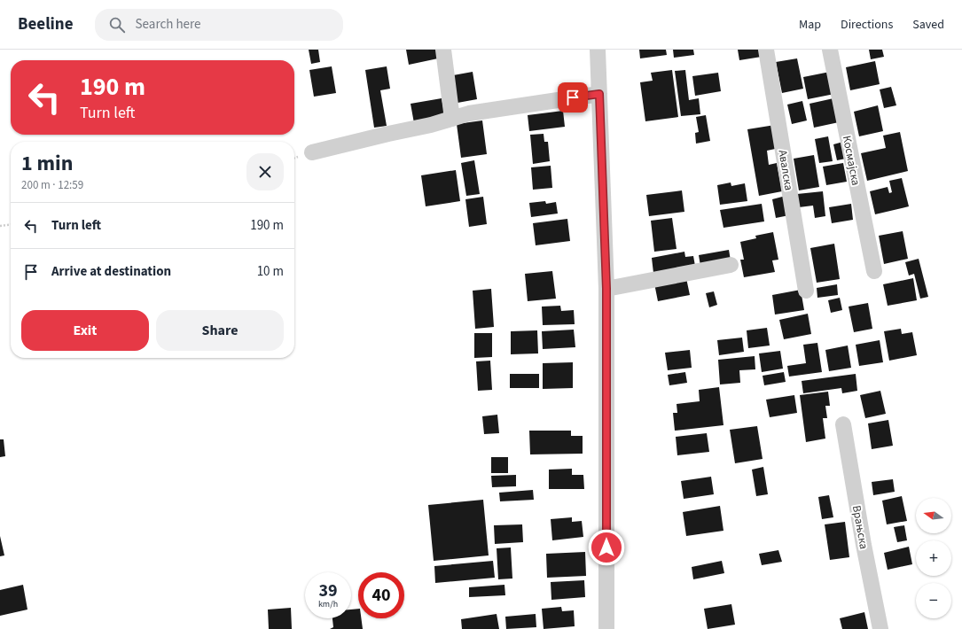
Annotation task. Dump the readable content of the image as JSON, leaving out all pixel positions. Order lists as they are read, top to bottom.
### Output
{
  "streets": {
    "street": ["Космајска", "Авалска", "Врањска"]
  },
  "north": "left",
  "page": {
    "header": "Beeline",
    "search": "Search here",
    "nav": ["Map", "Directions", "Saved"],
    "turn": ["190 m", "Turn left"],
    "heading": ["1 min", "200 m · 12:59"],
    "list": [
      {
        "name": "Turn left",
        "value": "190 m"
      },
      {
        "name": "Arrive at destination",
        "value": "10 m"
      }
    ],
    "buttons": ["Exit", "Share"],
    "map_buttons": ["+", "−"],
    "speed": "39 km/h",
    "limit": "40"
  }
}
